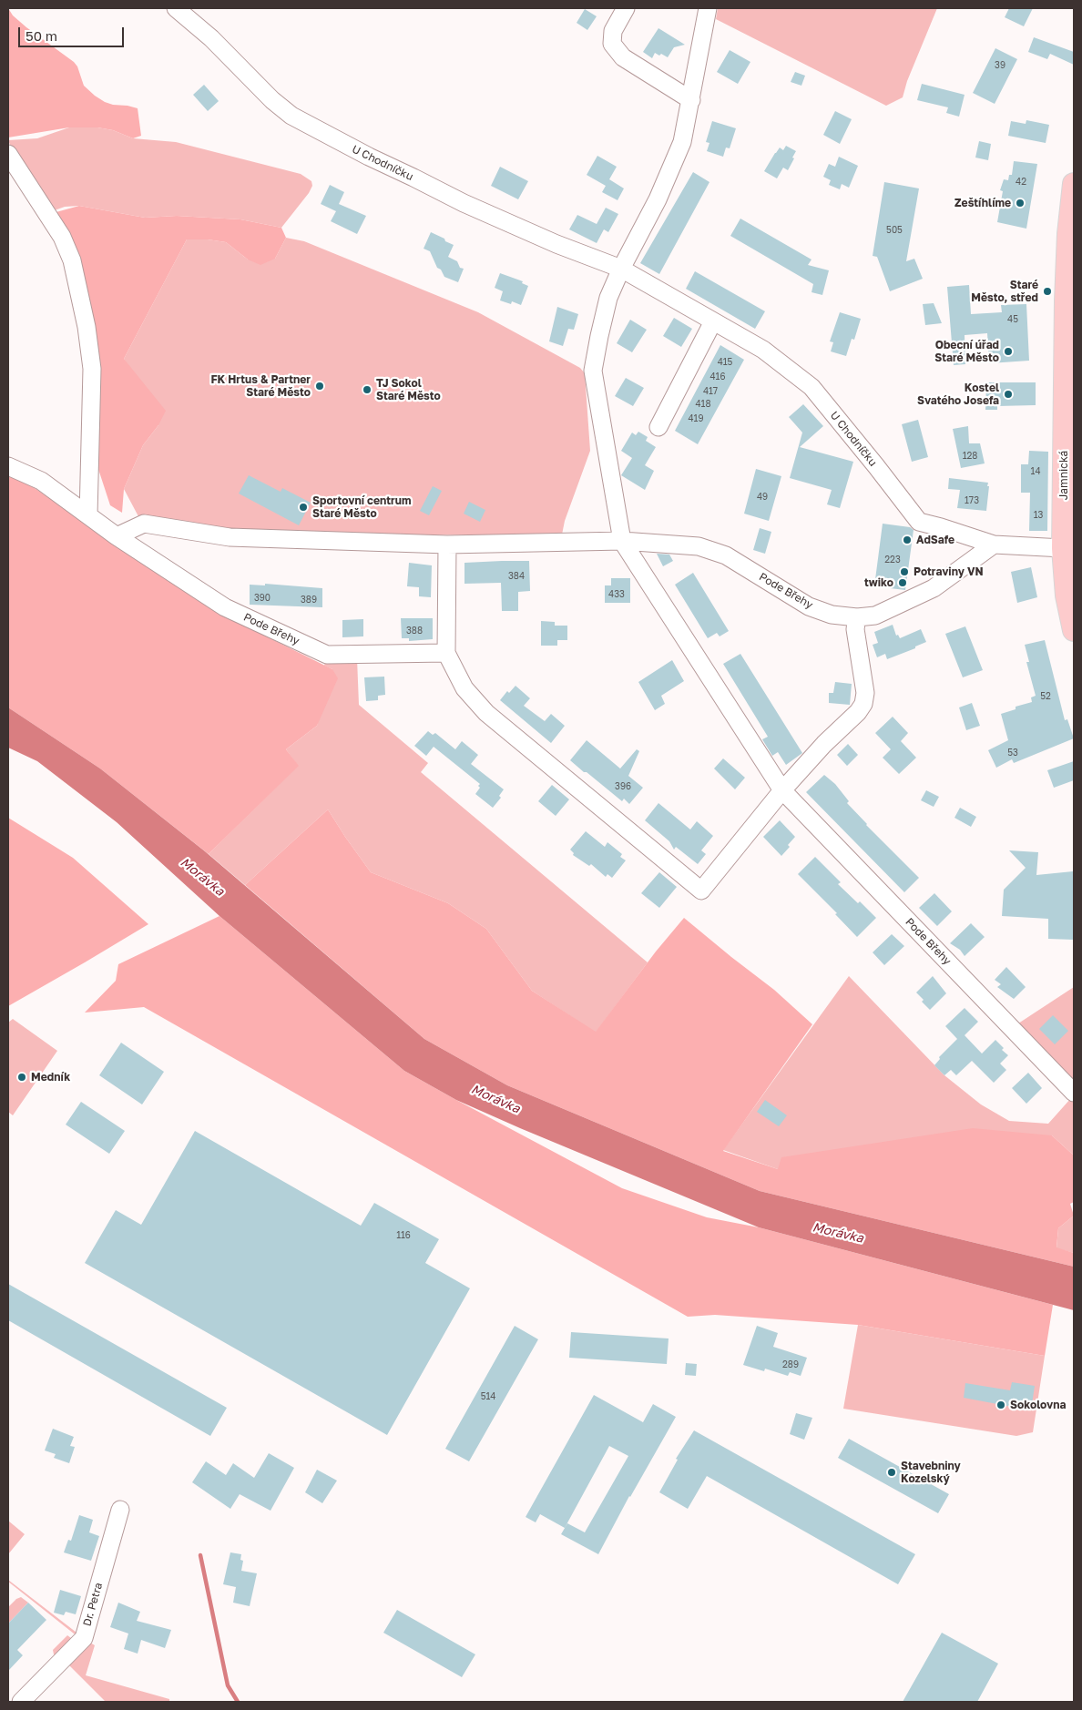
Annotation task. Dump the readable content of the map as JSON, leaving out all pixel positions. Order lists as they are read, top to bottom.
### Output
{
  "streets": {
    "main road": ["Jamnická"],
    "street": ["U Chodníčku", "Pode Břehy", "Dr. Petra"]
  },
  "water": ["Morávka"],
  "places": [
    "Zeštíhlíme",
    "Staré Město, střed",
    "Obecní úřad Staré Město",
    "FK Hrtus & Partner Staré Město",
    "TJ Sokol Staré Město",
    "Kostel Svatého Josefa",
    "Sportovní centrum Staré Město",
    "AdSafe",
    "Potraviny VN",
    "twiko",
    "Medník",
    "Sokolovna",
    "Stavebniny Kozelský"
  ],
  "house_numbers": [
    "39",
    "42",
    "505",
    "45",
    "415",
    "416",
    "417",
    "418",
    "419",
    "128",
    "14",
    "49",
    "173",
    "13",
    "223",
    "384",
    "433",
    "390",
    "389",
    "388",
    "52",
    "53",
    "396",
    "116",
    "289",
    "514"
  ],
  "scale_bar": "50 m"
}
